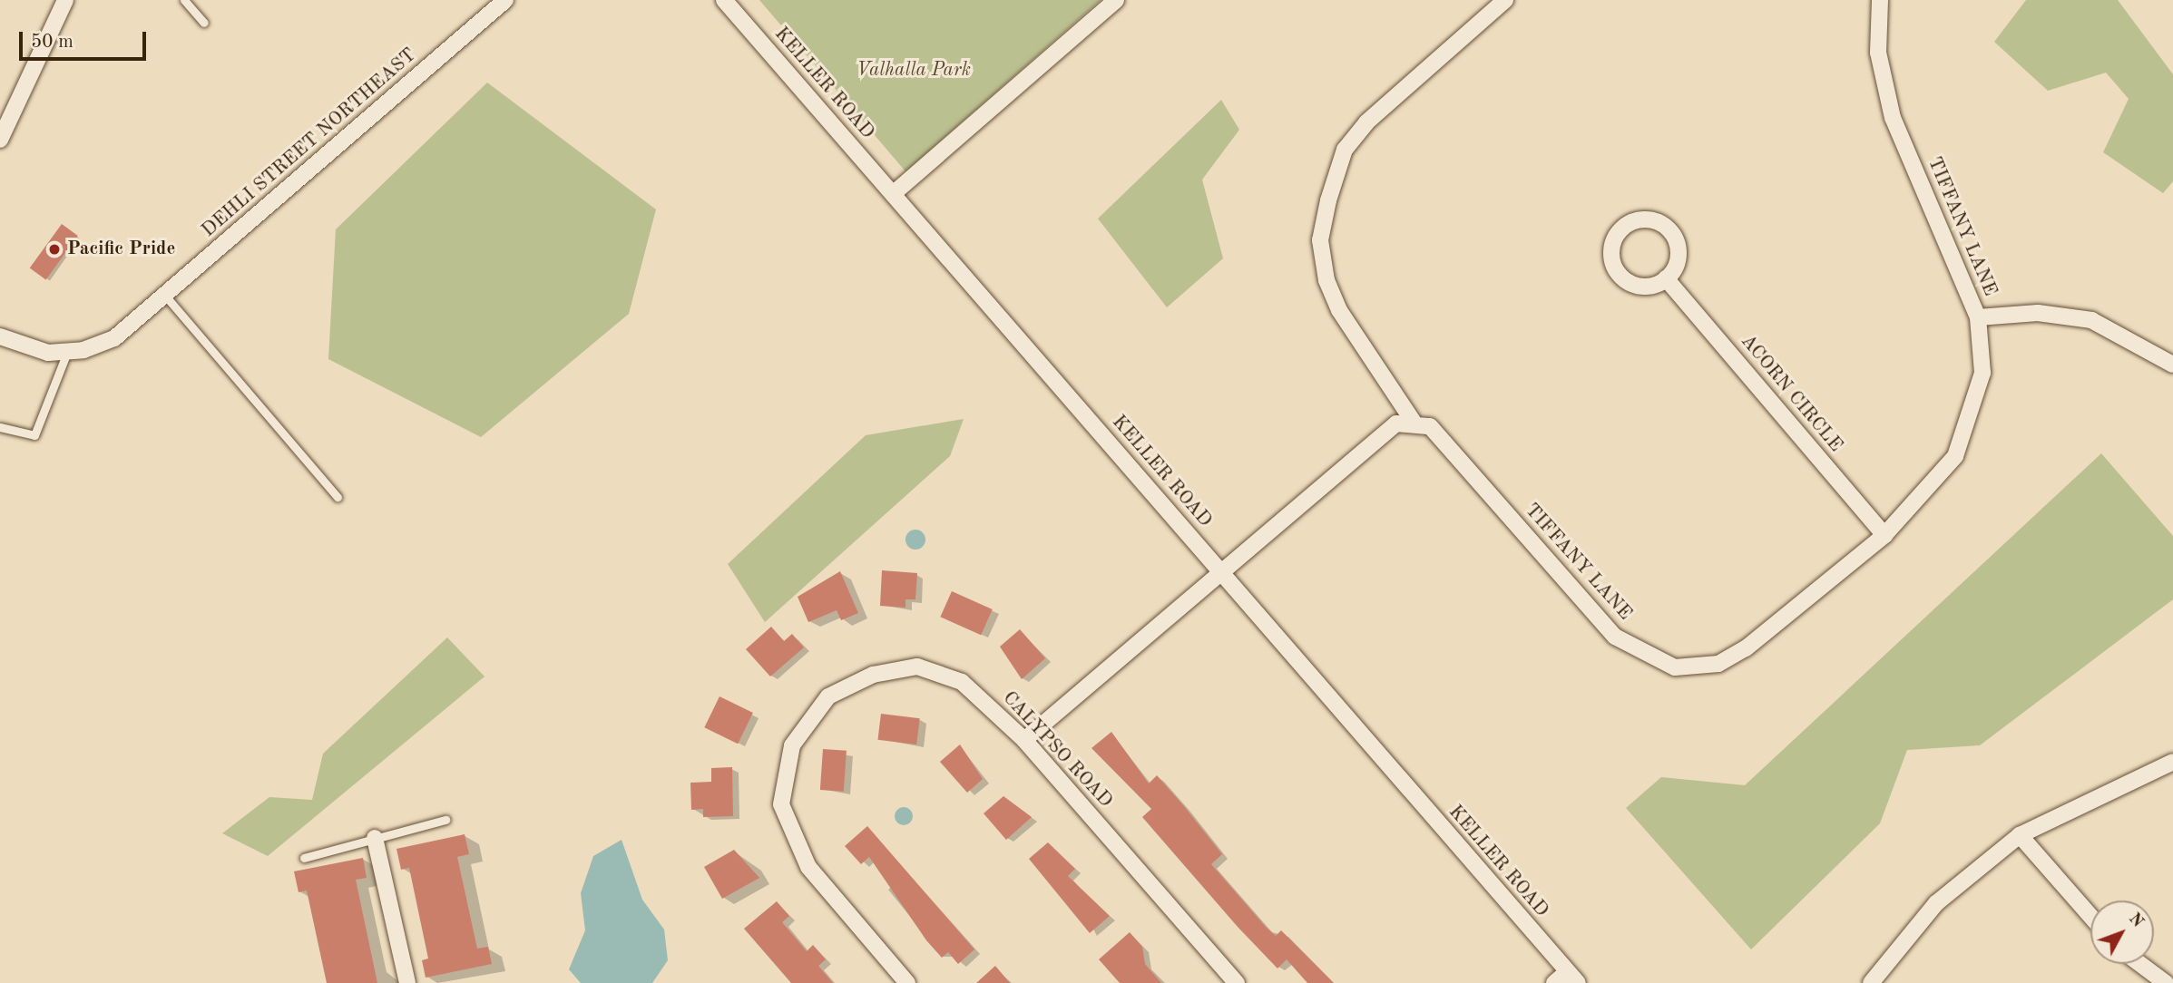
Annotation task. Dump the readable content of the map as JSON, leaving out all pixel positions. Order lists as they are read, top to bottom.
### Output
{
  "streets": {
    "street": [
      "KELLER ROAD",
      "DEHLI STREET NORTHEAST",
      "TIFFANY LANE",
      "ACORN CIRCLE",
      "CALYPSO ROAD"
    ]
  },
  "crossings": [
    ["TIFFANY LANE", "ACORN CIRCLE"]
  ],
  "parks": ["Valhalla Park"],
  "places": ["Pacific Pride"],
  "scale_bar": "50 m",
  "north": "top right"
}
